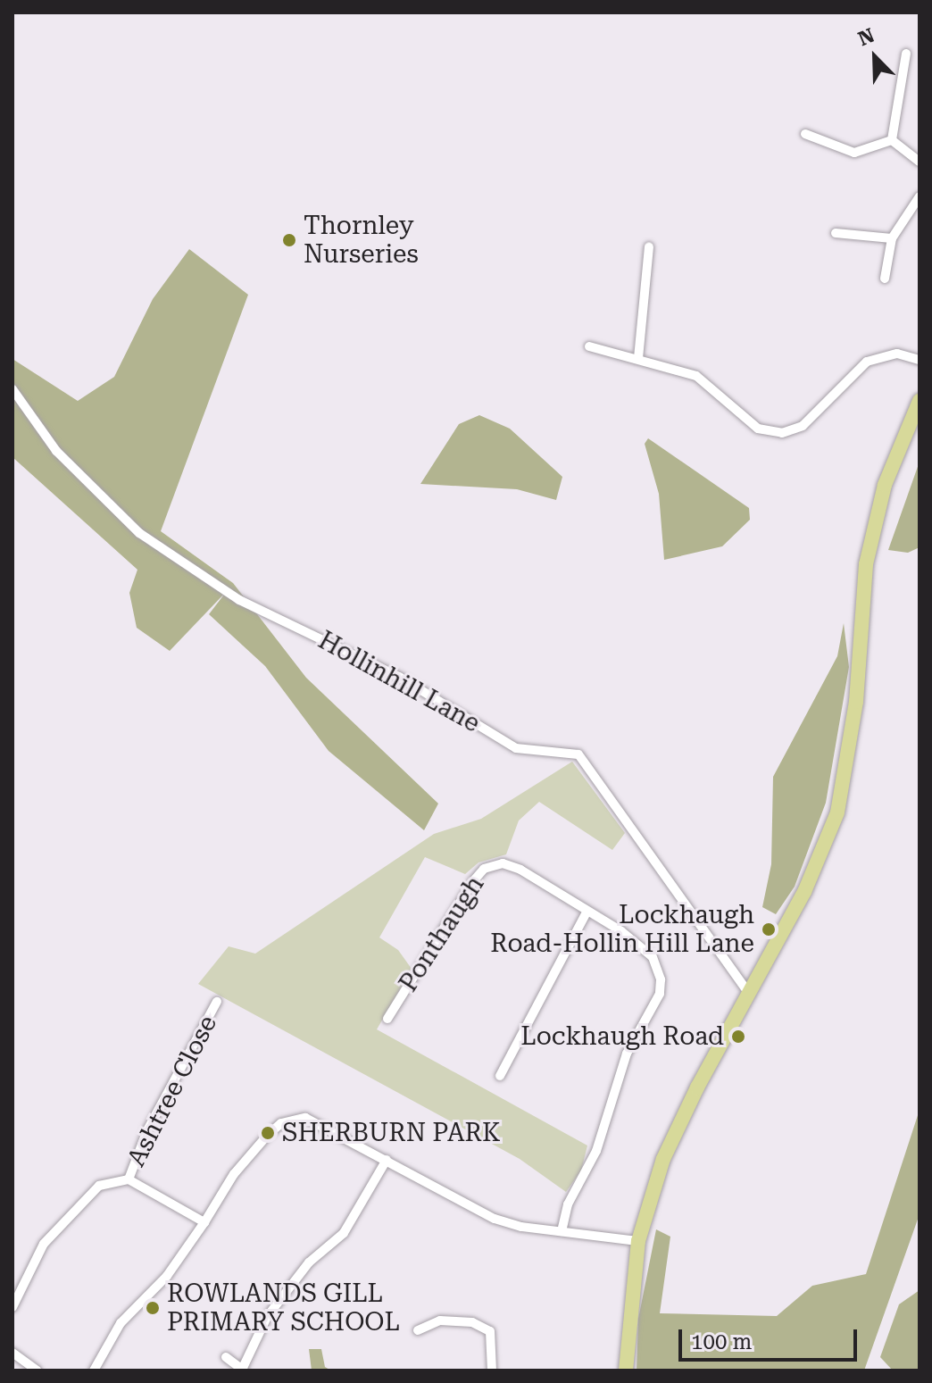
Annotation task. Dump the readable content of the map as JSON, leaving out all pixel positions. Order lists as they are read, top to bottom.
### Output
{
  "streets": {
    "street": ["Hollinhill Lane", "Ponthaugh", "Ashtree Close"]
  },
  "places": [
    "Thornley Nurseries",
    "Lockhaugh Road-Hollin Hill Lane",
    "Lockhaugh Road",
    "SHERBURN PARK",
    "ROWLANDS GILL PRIMARY SCHOOL"
  ],
  "scale_bar": "100 m",
  "north": "top left"
}
